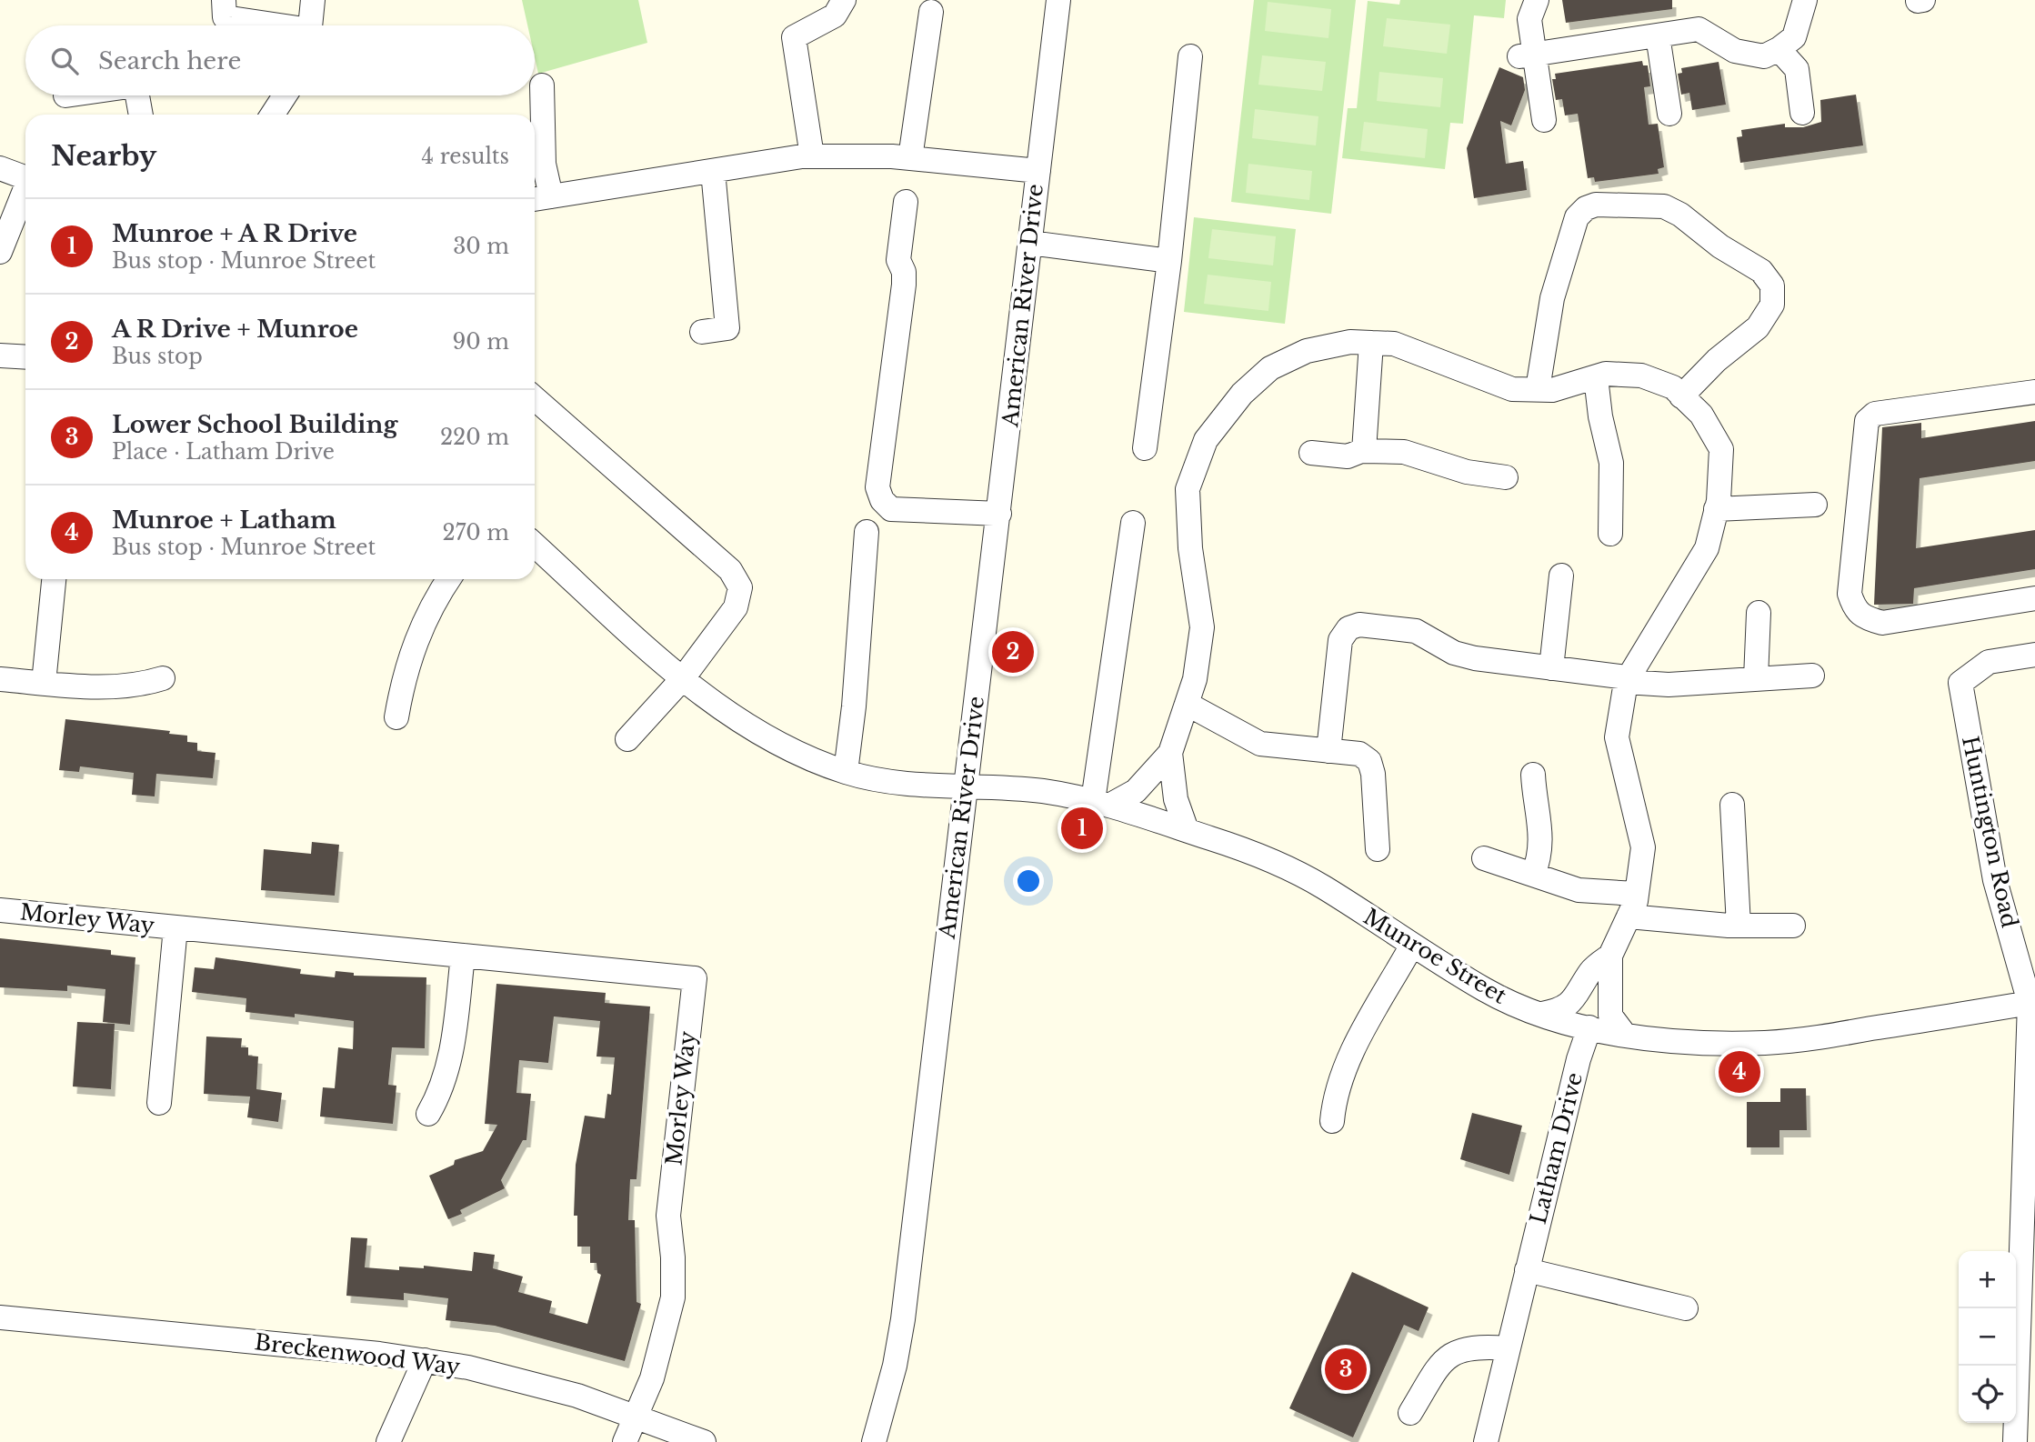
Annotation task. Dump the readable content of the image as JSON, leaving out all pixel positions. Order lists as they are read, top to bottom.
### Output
{
  "streets": {
    "street": [
      "American River Drive",
      "Huntington Road",
      "Morley Way",
      "Munroe Street",
      "Latham Drive",
      "Breckenwood Way"
    ]
  },
  "crossings": [
    ["American River Drive", "Munroe Street"],
    ["Huntington Road", "Munroe Street"],
    ["Morley Way", "Breckenwood Way"],
    ["Munroe Street", "Latham Drive"]
  ],
  "page": {
    "search": "Search here",
    "heading": ["Nearby", "4 results"],
    "list": [
      {
        "mark": "1",
        "name": "Munroe + A R Drive",
        "note": "Bus stop · Munroe Street",
        "value": "30 m"
      },
      {
        "mark": "2",
        "name": "A R Drive + Munroe",
        "note": "Bus stop",
        "value": "90 m"
      },
      {
        "mark": "3",
        "name": "Lower School Building",
        "note": "Place · Latham Drive",
        "value": "220 m"
      },
      {
        "mark": "4",
        "name": "Munroe + Latham",
        "note": "Bus stop · Munroe Street",
        "value": "270 m"
      }
    ],
    "pins": [
      "2",
      "1",
      "4",
      "3"
    ],
    "map_buttons": ["+", "−"]
  }
}
